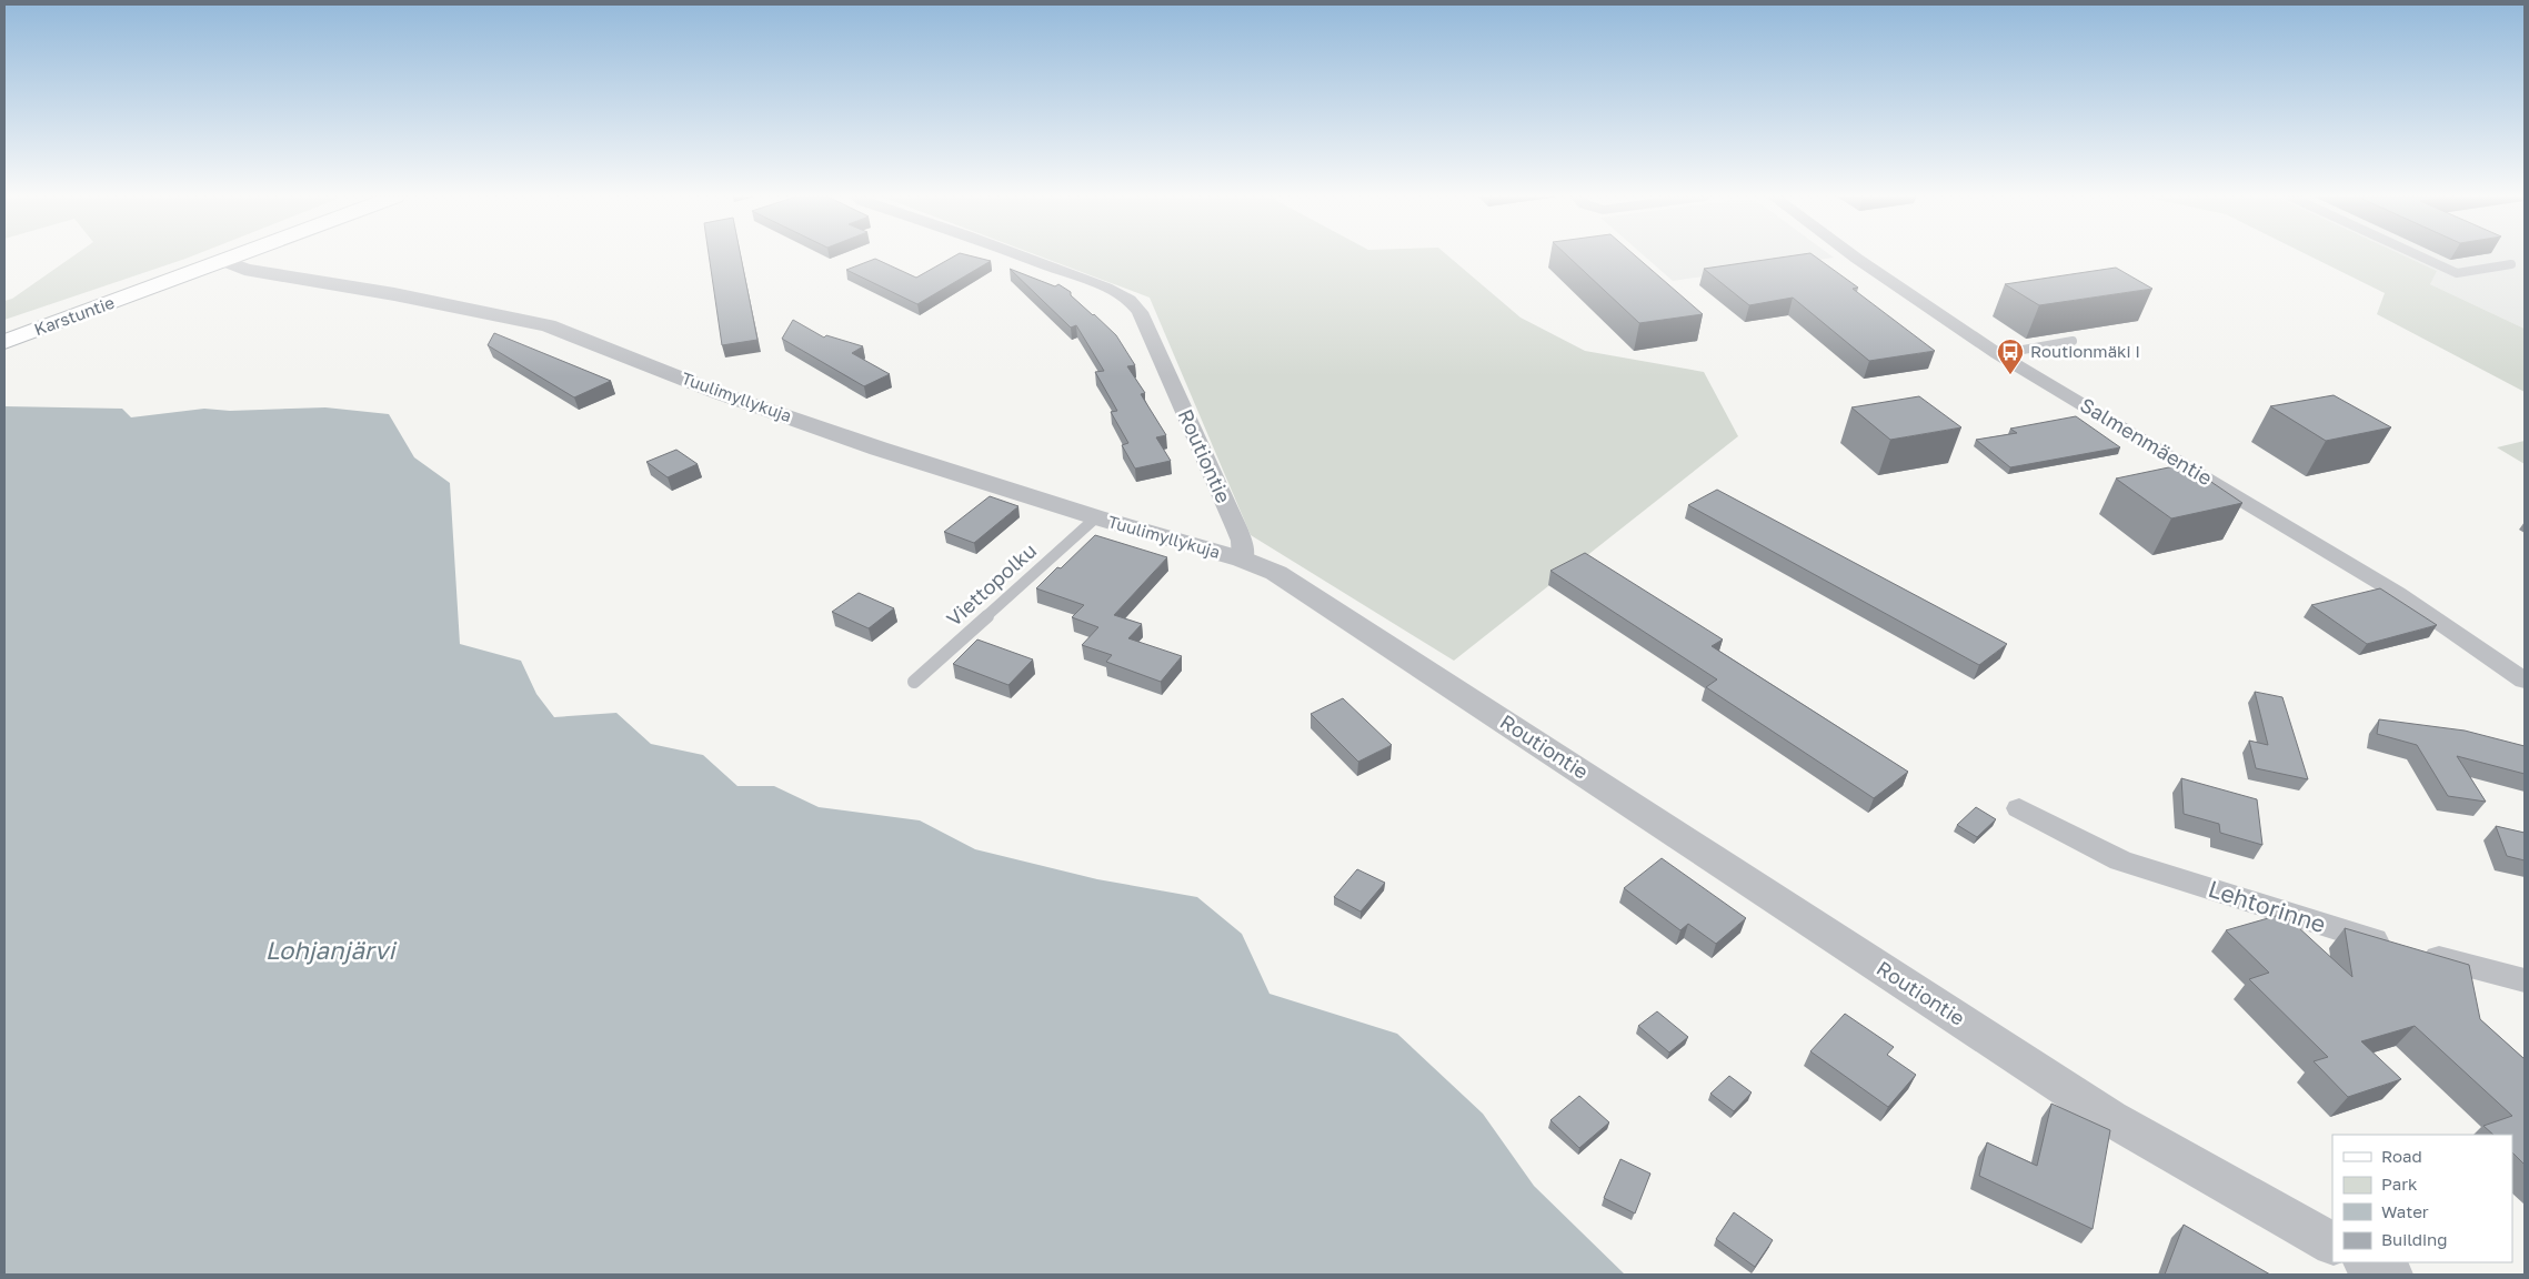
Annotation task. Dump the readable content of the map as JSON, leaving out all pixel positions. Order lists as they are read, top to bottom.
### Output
{
  "streets": {
    "main road": ["Karstuntie"],
    "street": [
      "Tuulimyllykuja",
      "Salmenmäentie",
      "Routiontie",
      "Lehtorinne"
    ],
    "lane": ["Viettopolku"]
  },
  "crossings": [
    ["Karstuntie", "Tuulimyllykuja"],
    ["Tuulimyllykuja", "Routiontie"],
    ["Tuulimyllykuja", "Viettopolku"]
  ],
  "water": ["Lohjanjärvi"],
  "places": {
    "bus stop": ["Routionmäki I"]
  },
  "legend": [
    "Road",
    "Park",
    "Water",
    "Building"
  ]
}
